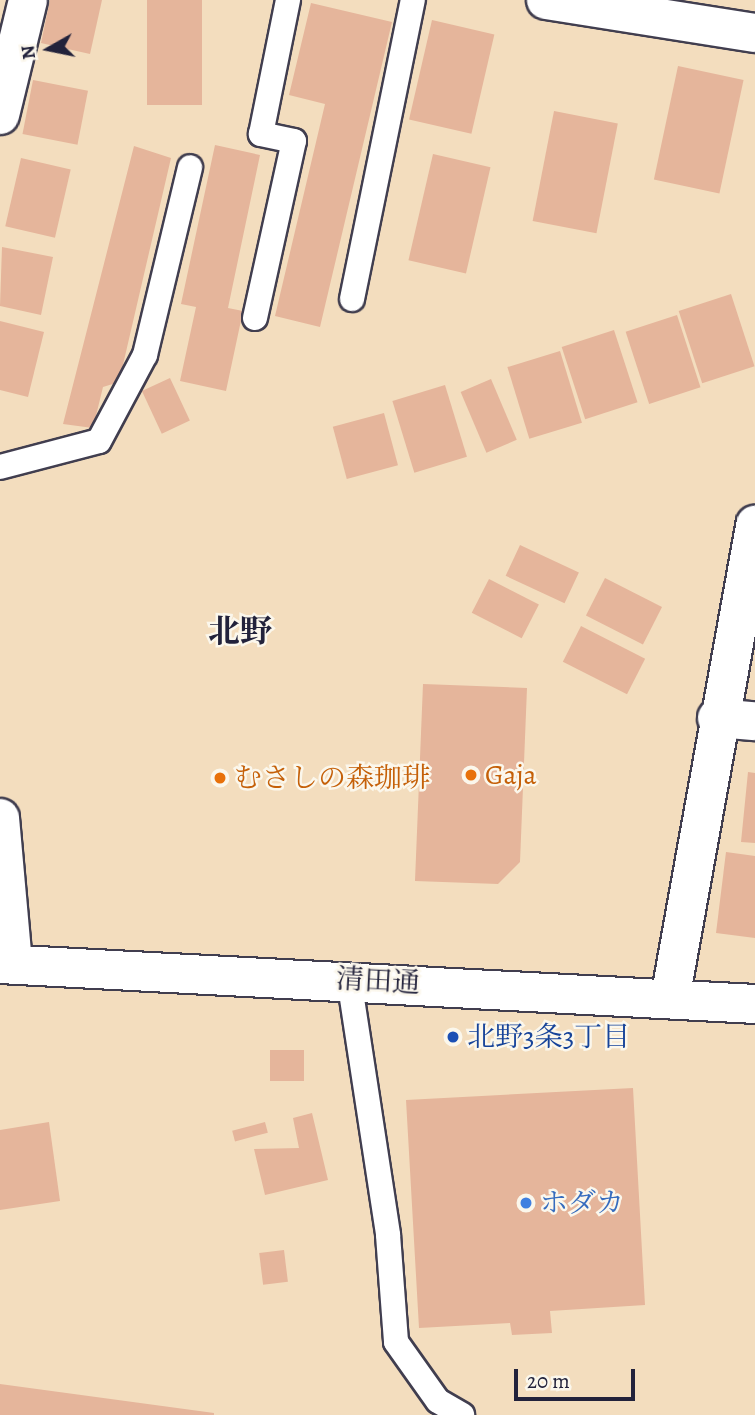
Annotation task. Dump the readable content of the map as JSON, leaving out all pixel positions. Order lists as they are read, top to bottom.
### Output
{
  "streets": {
    "street": ["清田通"]
  },
  "districts": ["北野"],
  "places": [
    "Gaja",
    "むさしの森珈琲",
    "北野3条3丁目",
    "ホダカ"
  ],
  "scale_bar": "20 m",
  "north": "left"
}
